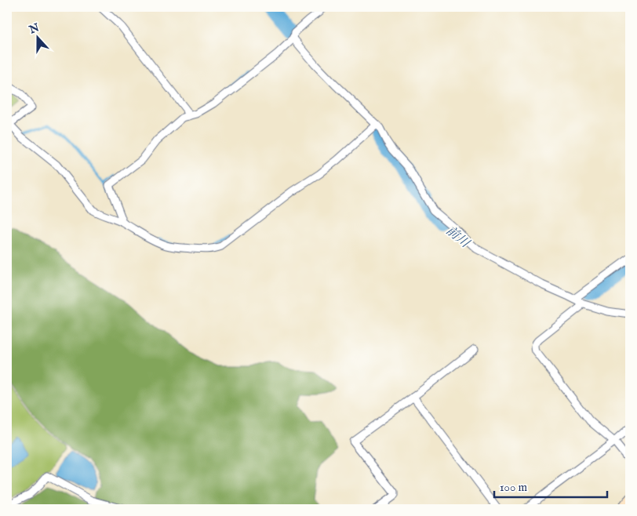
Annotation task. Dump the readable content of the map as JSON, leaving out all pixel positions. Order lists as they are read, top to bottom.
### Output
{
  "water": ["前川"],
  "scale_bar": "100 m",
  "north": "top"
}
